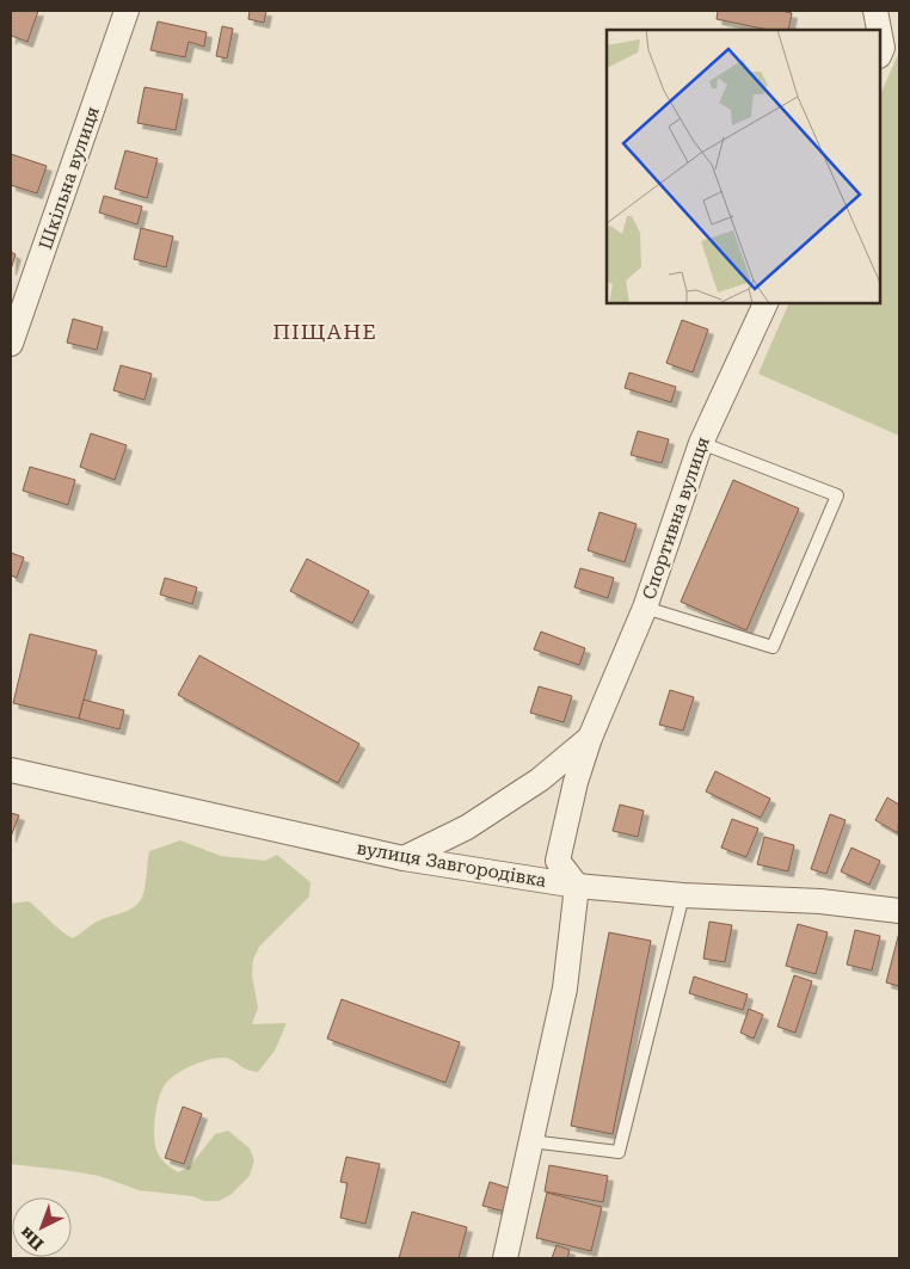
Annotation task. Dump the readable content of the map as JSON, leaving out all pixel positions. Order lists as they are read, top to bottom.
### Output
{
  "streets": {
    "street": ["Шкільна вулиця", "Спортивна вулиця", "вулиця Завгородівка"]
  },
  "crossings": [
    ["Спортивна вулиця", "вулиця Завгородівка"]
  ],
  "districts": ["ПІЩАНЕ"],
  "north": "bottom left"
}
